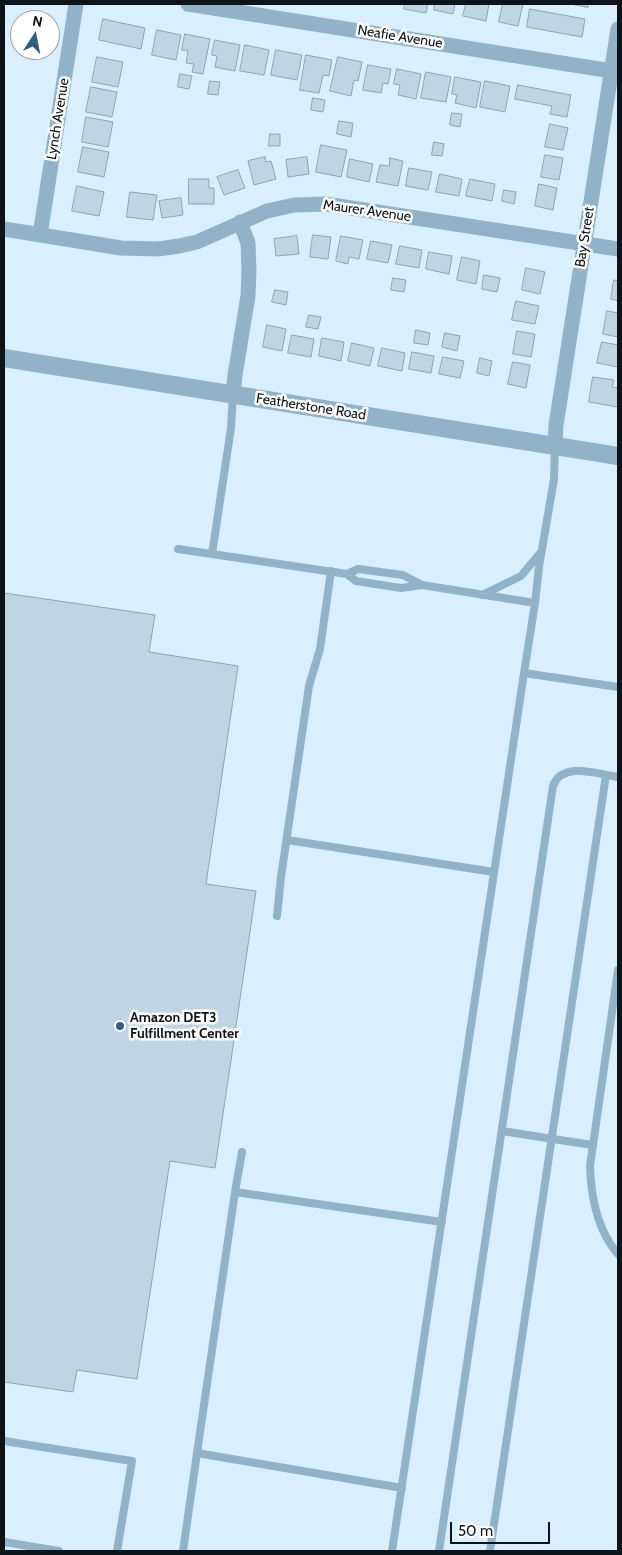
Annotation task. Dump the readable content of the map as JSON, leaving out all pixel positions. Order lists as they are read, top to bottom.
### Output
{
  "streets": {
    "street": [
      "Neafie Avenue",
      "Lynch Avenue",
      "Maurer Avenue",
      "Bay Street",
      "Featherstone Road"
    ]
  },
  "crossings": [
    ["Neafie Avenue", "Bay Street"],
    ["Lynch Avenue", "Maurer Avenue"],
    ["Maurer Avenue", "Bay Street"],
    ["Bay Street", "Featherstone Road"]
  ],
  "places": ["Amazon DET3 Fulfillment Center"],
  "scale_bar": "50 m",
  "north": "top"
}
